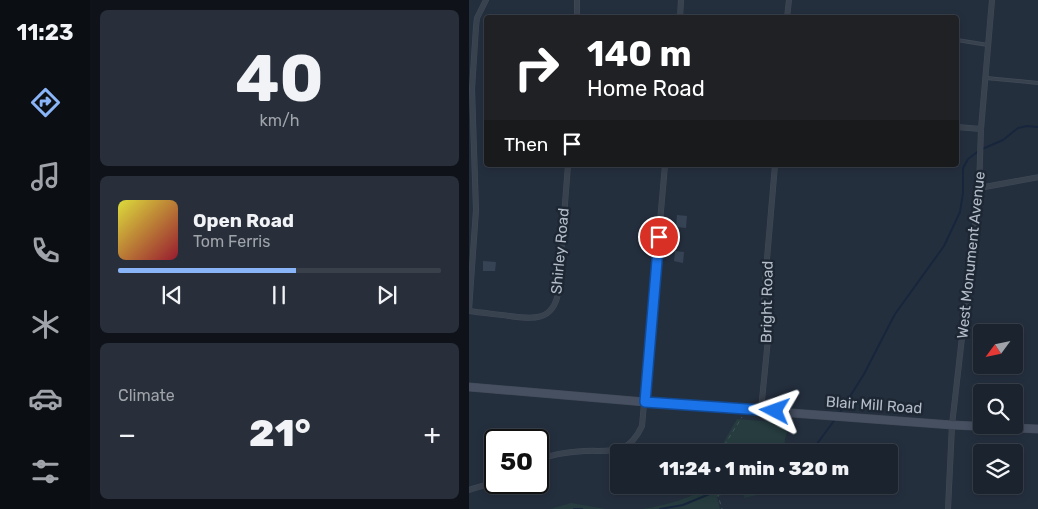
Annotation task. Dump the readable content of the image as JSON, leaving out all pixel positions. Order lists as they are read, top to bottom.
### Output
{
  "streets": {
    "main road": ["Blair Mill Road"],
    "street": ["Shirley Road", "West Monument Avenue", "Bright Road"]
  },
  "crossings": [
    ["West Monument Avenue", "Blair Mill Road"],
    ["Bright Road", "Blair Mill Road"]
  ],
  "north": "bottom left",
  "page": {
    "tabs": "11:23",
    "tile": [
      ["40", "km/h"],
      "Climate"
    ],
    "turn": ["140 m", "Home Road"],
    "then": "Then",
    "song": ["Open Road", "Tom Ferris"],
    "heat": ["−", "21°", "+"],
    "limit": "50",
    "trip": "11:24 · 1 min · 320 m"
  }
}
